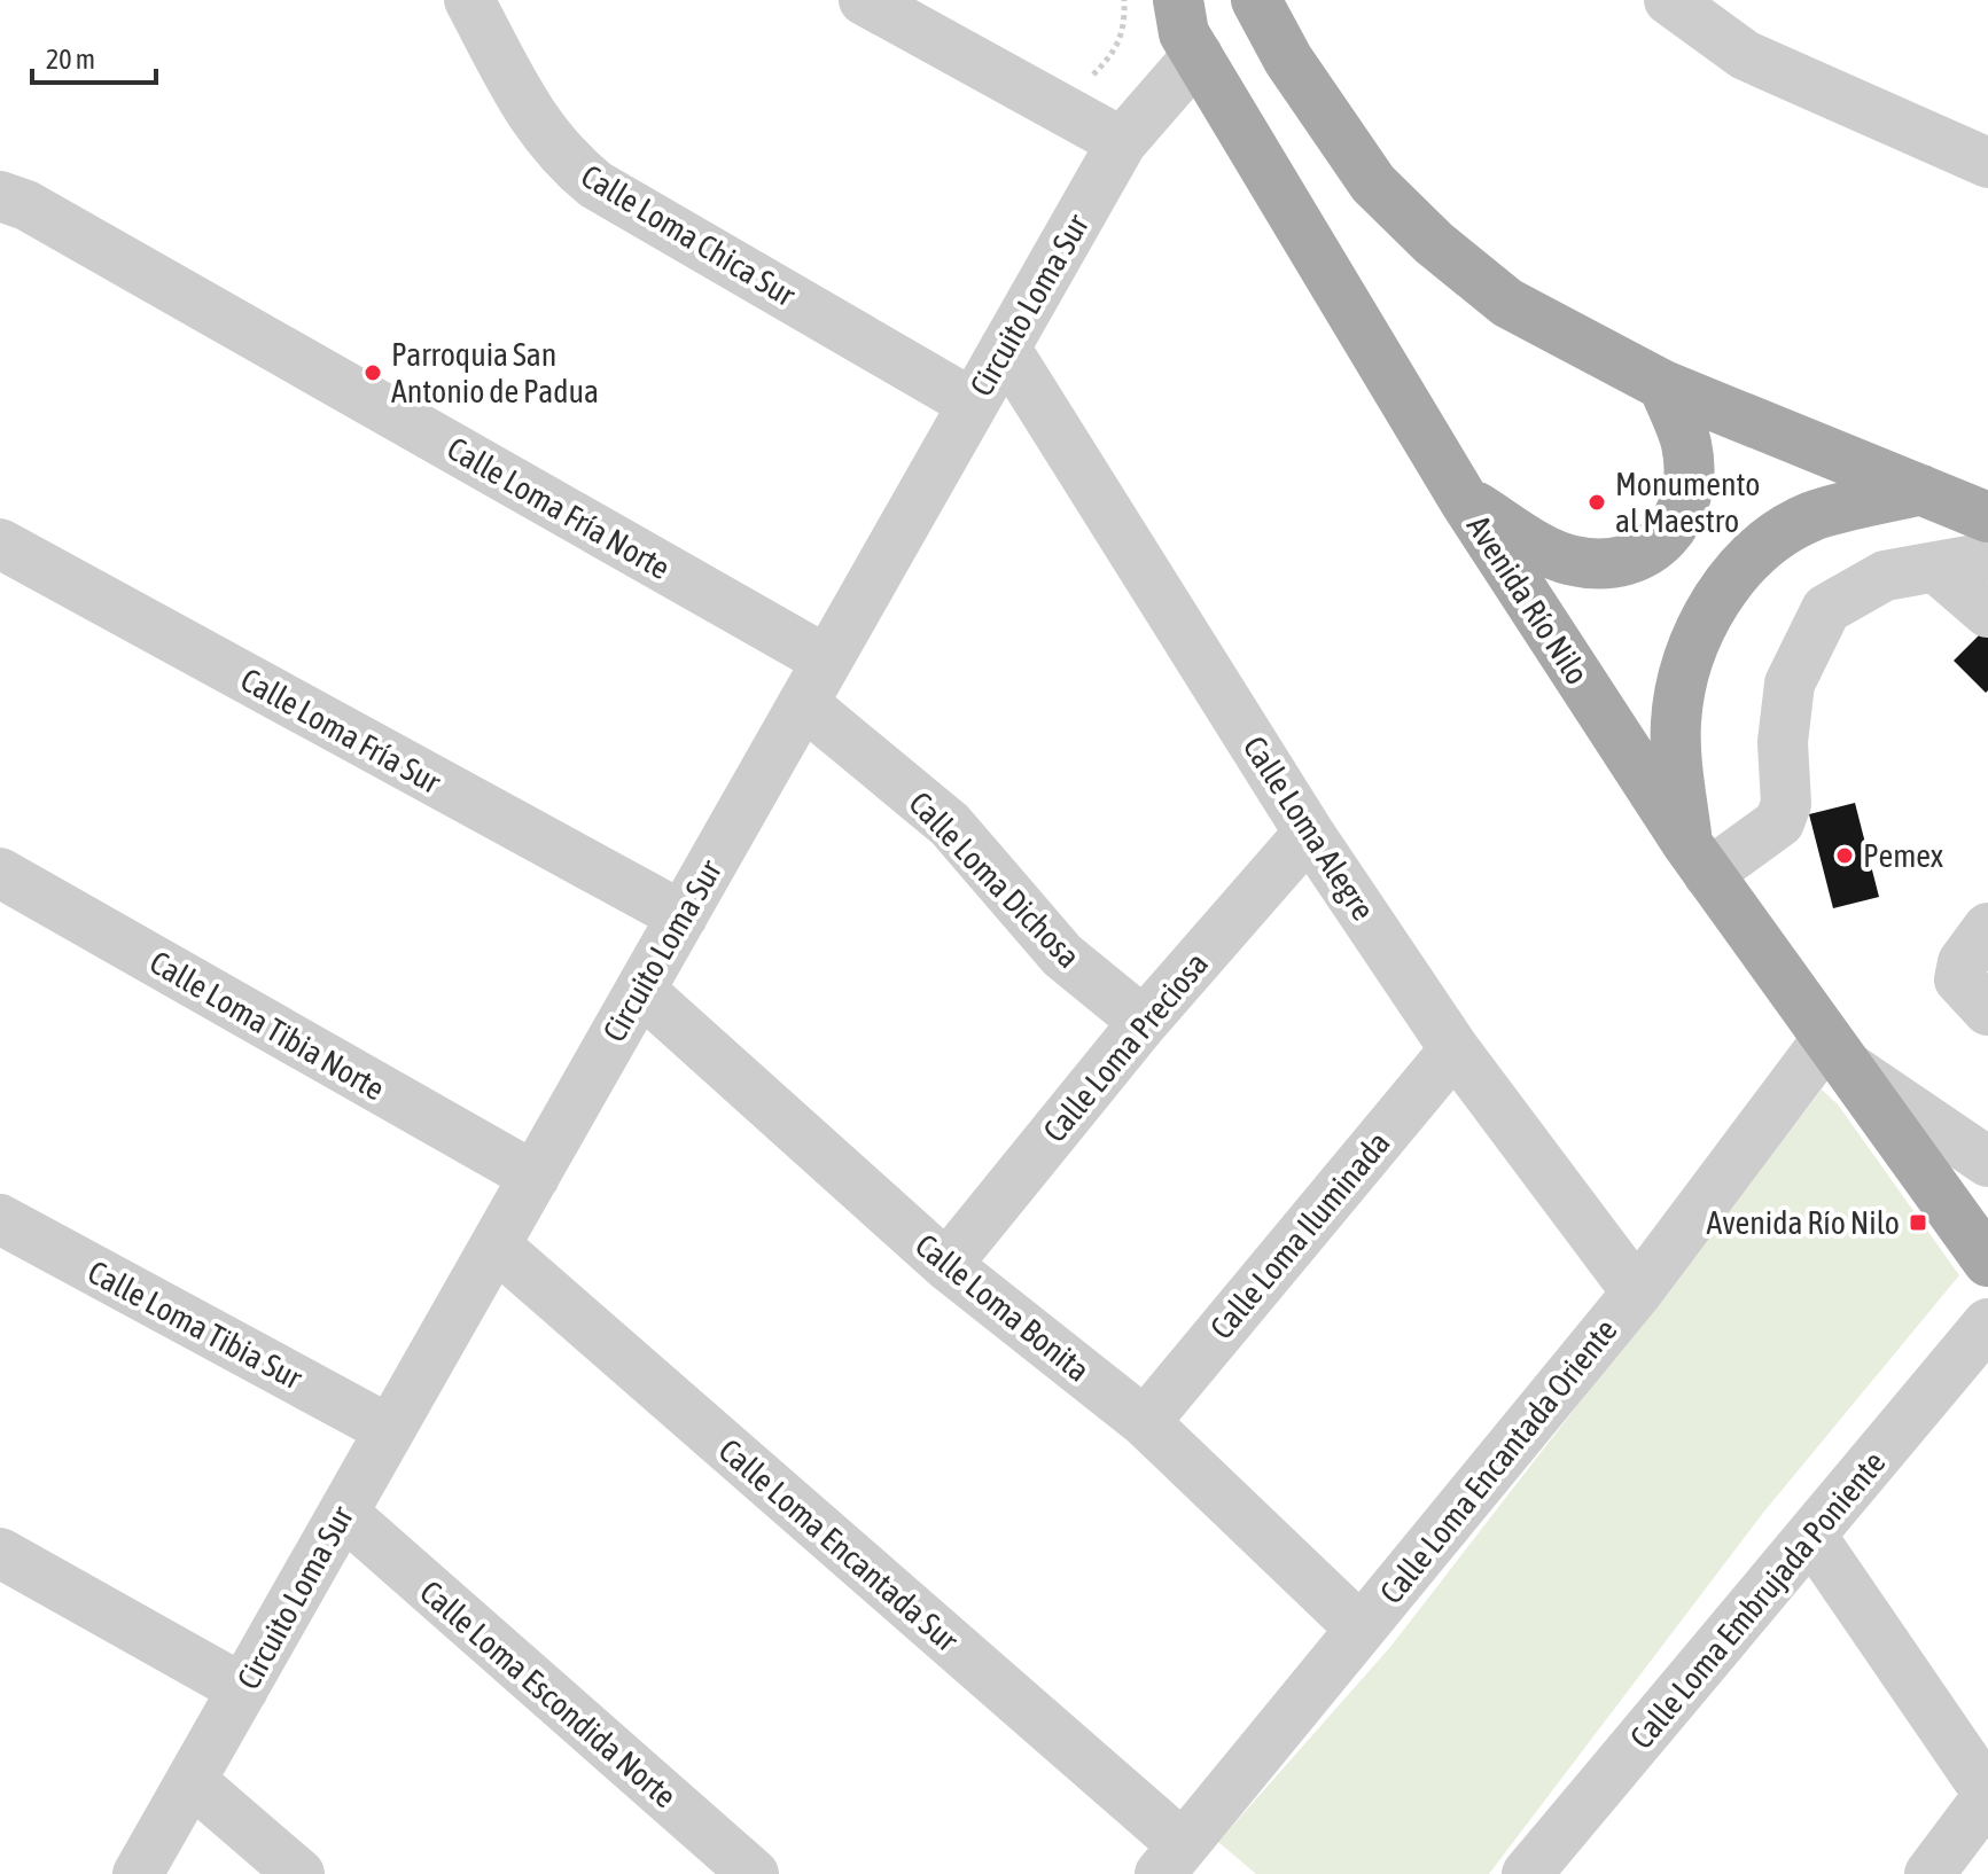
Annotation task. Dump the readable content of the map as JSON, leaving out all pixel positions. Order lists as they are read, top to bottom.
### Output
{
  "streets": {
    "main road": ["Avenida Río Nilo"],
    "street": [
      "Calle Loma Chica Sur",
      "Circuito Loma Sur",
      "Calle Loma Fría Norte",
      "Calle Loma Fría Sur",
      "Calle Loma Alegre",
      "Calle Loma Dichosa",
      "Calle Loma Tibia Norte",
      "Calle Loma Preciosa",
      "Calle Loma Iluminada",
      "Calle Loma Bonita",
      "Calle Loma Tibia Sur",
      "Calle Loma Encantada Oriente",
      "Calle Loma Encantada Sur",
      "Calle Loma Embrujada Poniente",
      "Calle Loma Escondida Norte"
    ]
  },
  "crossings": [
    ["Calle Loma Chica Sur", "Circuito Loma Sur"],
    ["Circuito Loma Sur", "Calle Loma Fría Norte"],
    ["Circuito Loma Sur", "Avenida Río Nilo"],
    ["Circuito Loma Sur", "Calle Loma Fría Sur"],
    ["Circuito Loma Sur", "Calle Loma Alegre"],
    ["Circuito Loma Sur", "Calle Loma Dichosa"],
    ["Circuito Loma Sur", "Calle Loma Tibia Norte"],
    ["Circuito Loma Sur", "Calle Loma Bonita"],
    ["Circuito Loma Sur", "Calle Loma Tibia Sur"],
    ["Circuito Loma Sur", "Calle Loma Encantada Sur"],
    ["Circuito Loma Sur", "Calle Loma Escondida Norte"],
    ["Avenida Río Nilo", "Calle Loma Encantada Oriente"],
    ["Calle Loma Alegre", "Calle Loma Preciosa"],
    ["Calle Loma Alegre", "Calle Loma Iluminada"],
    ["Calle Loma Alegre", "Calle Loma Encantada Oriente"],
    ["Calle Loma Dichosa", "Calle Loma Preciosa"],
    ["Calle Loma Preciosa", "Calle Loma Bonita"],
    ["Calle Loma Iluminada", "Calle Loma Bonita"],
    ["Calle Loma Bonita", "Calle Loma Encantada Oriente"],
    ["Calle Loma Encantada Oriente", "Calle Loma Encantada Sur"]
  ],
  "places": {
    "other": ["Parroquia San Antonio de Padua", "Monumento al Maestro", "Pemex"],
    "transit": ["Avenida Río Nilo"]
  },
  "scale_bar": "20 m"
}
